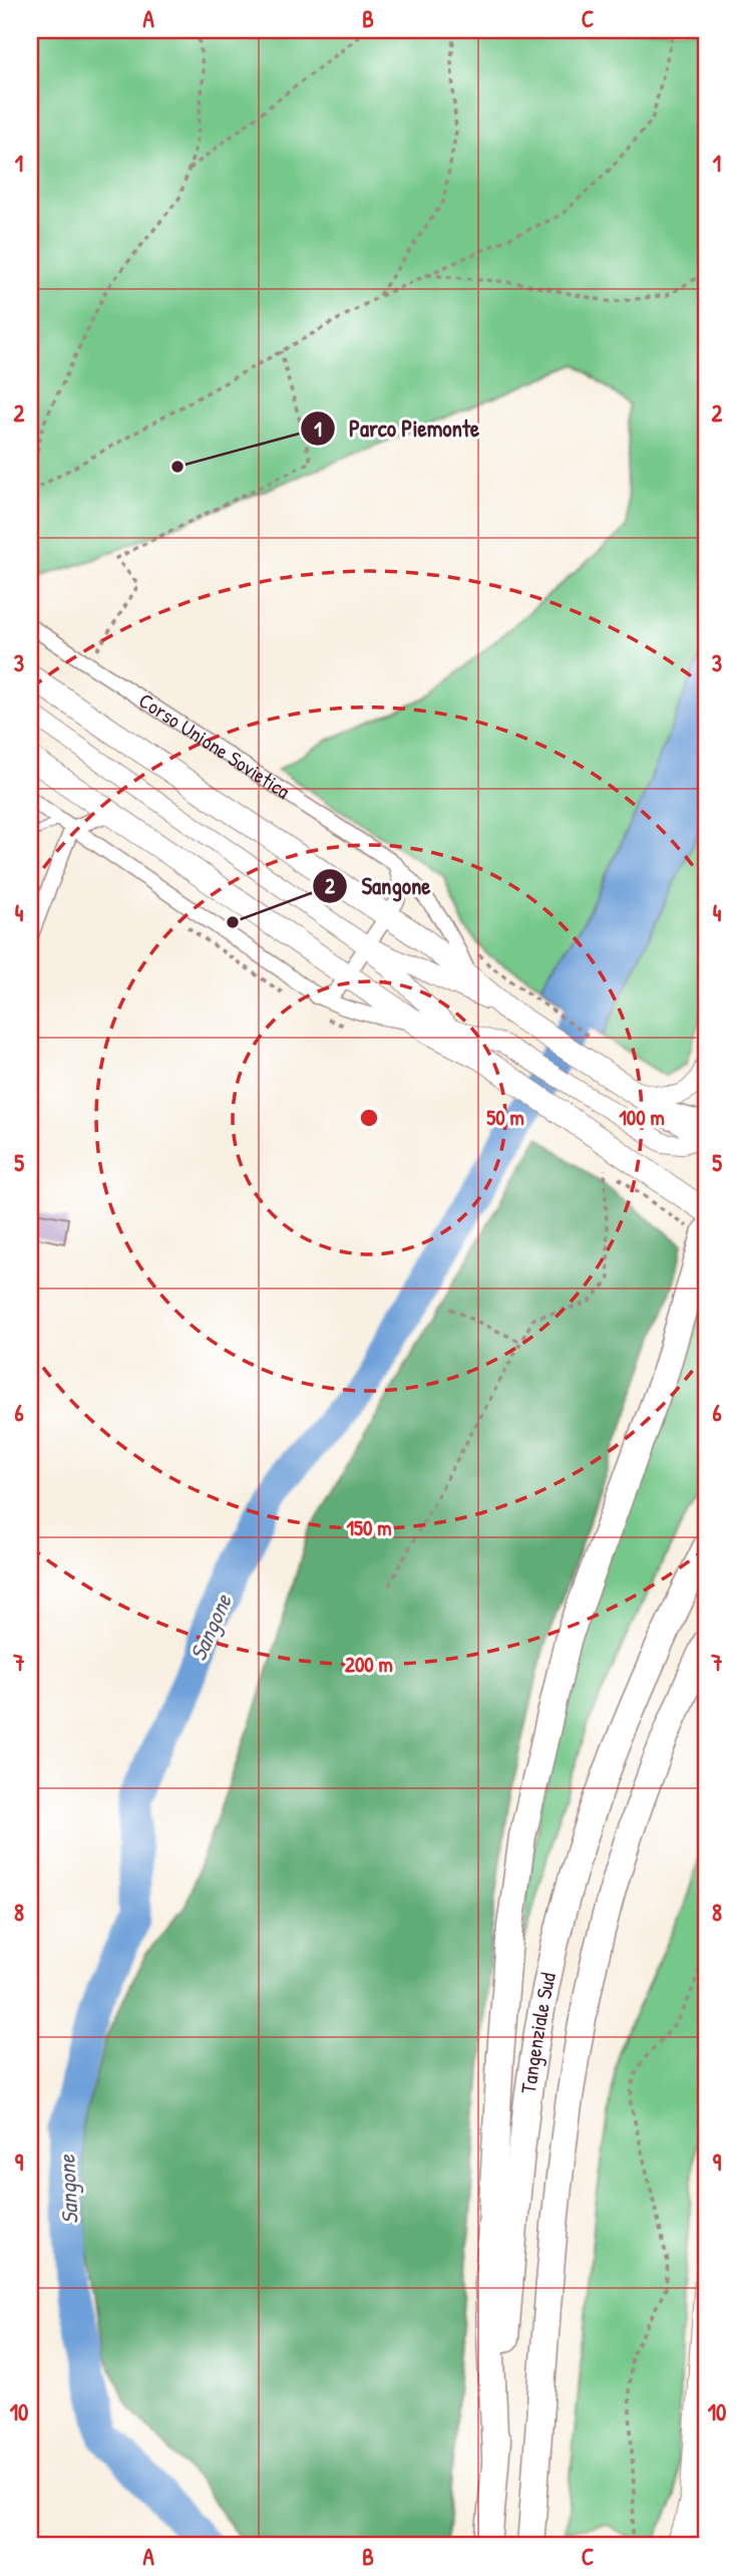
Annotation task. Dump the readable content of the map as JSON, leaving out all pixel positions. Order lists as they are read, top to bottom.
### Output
{
  "streets": {
    "highway": ["Tangenziale Sud"],
    "main road": ["Corso Unione Sovietica"]
  },
  "water": ["Sangone"],
  "places": ["Parco Piemonte", "Sangone"],
  "grid": {
    "columns": ["A", "B", "C"],
    "rows": [
      "1",
      "2",
      "3",
      "4",
      "5",
      "6",
      "7",
      "8",
      "9",
      "10"
    ]
  },
  "rings": [
    "50 m",
    "100 m",
    "150 m",
    "200 m"
  ]
}
